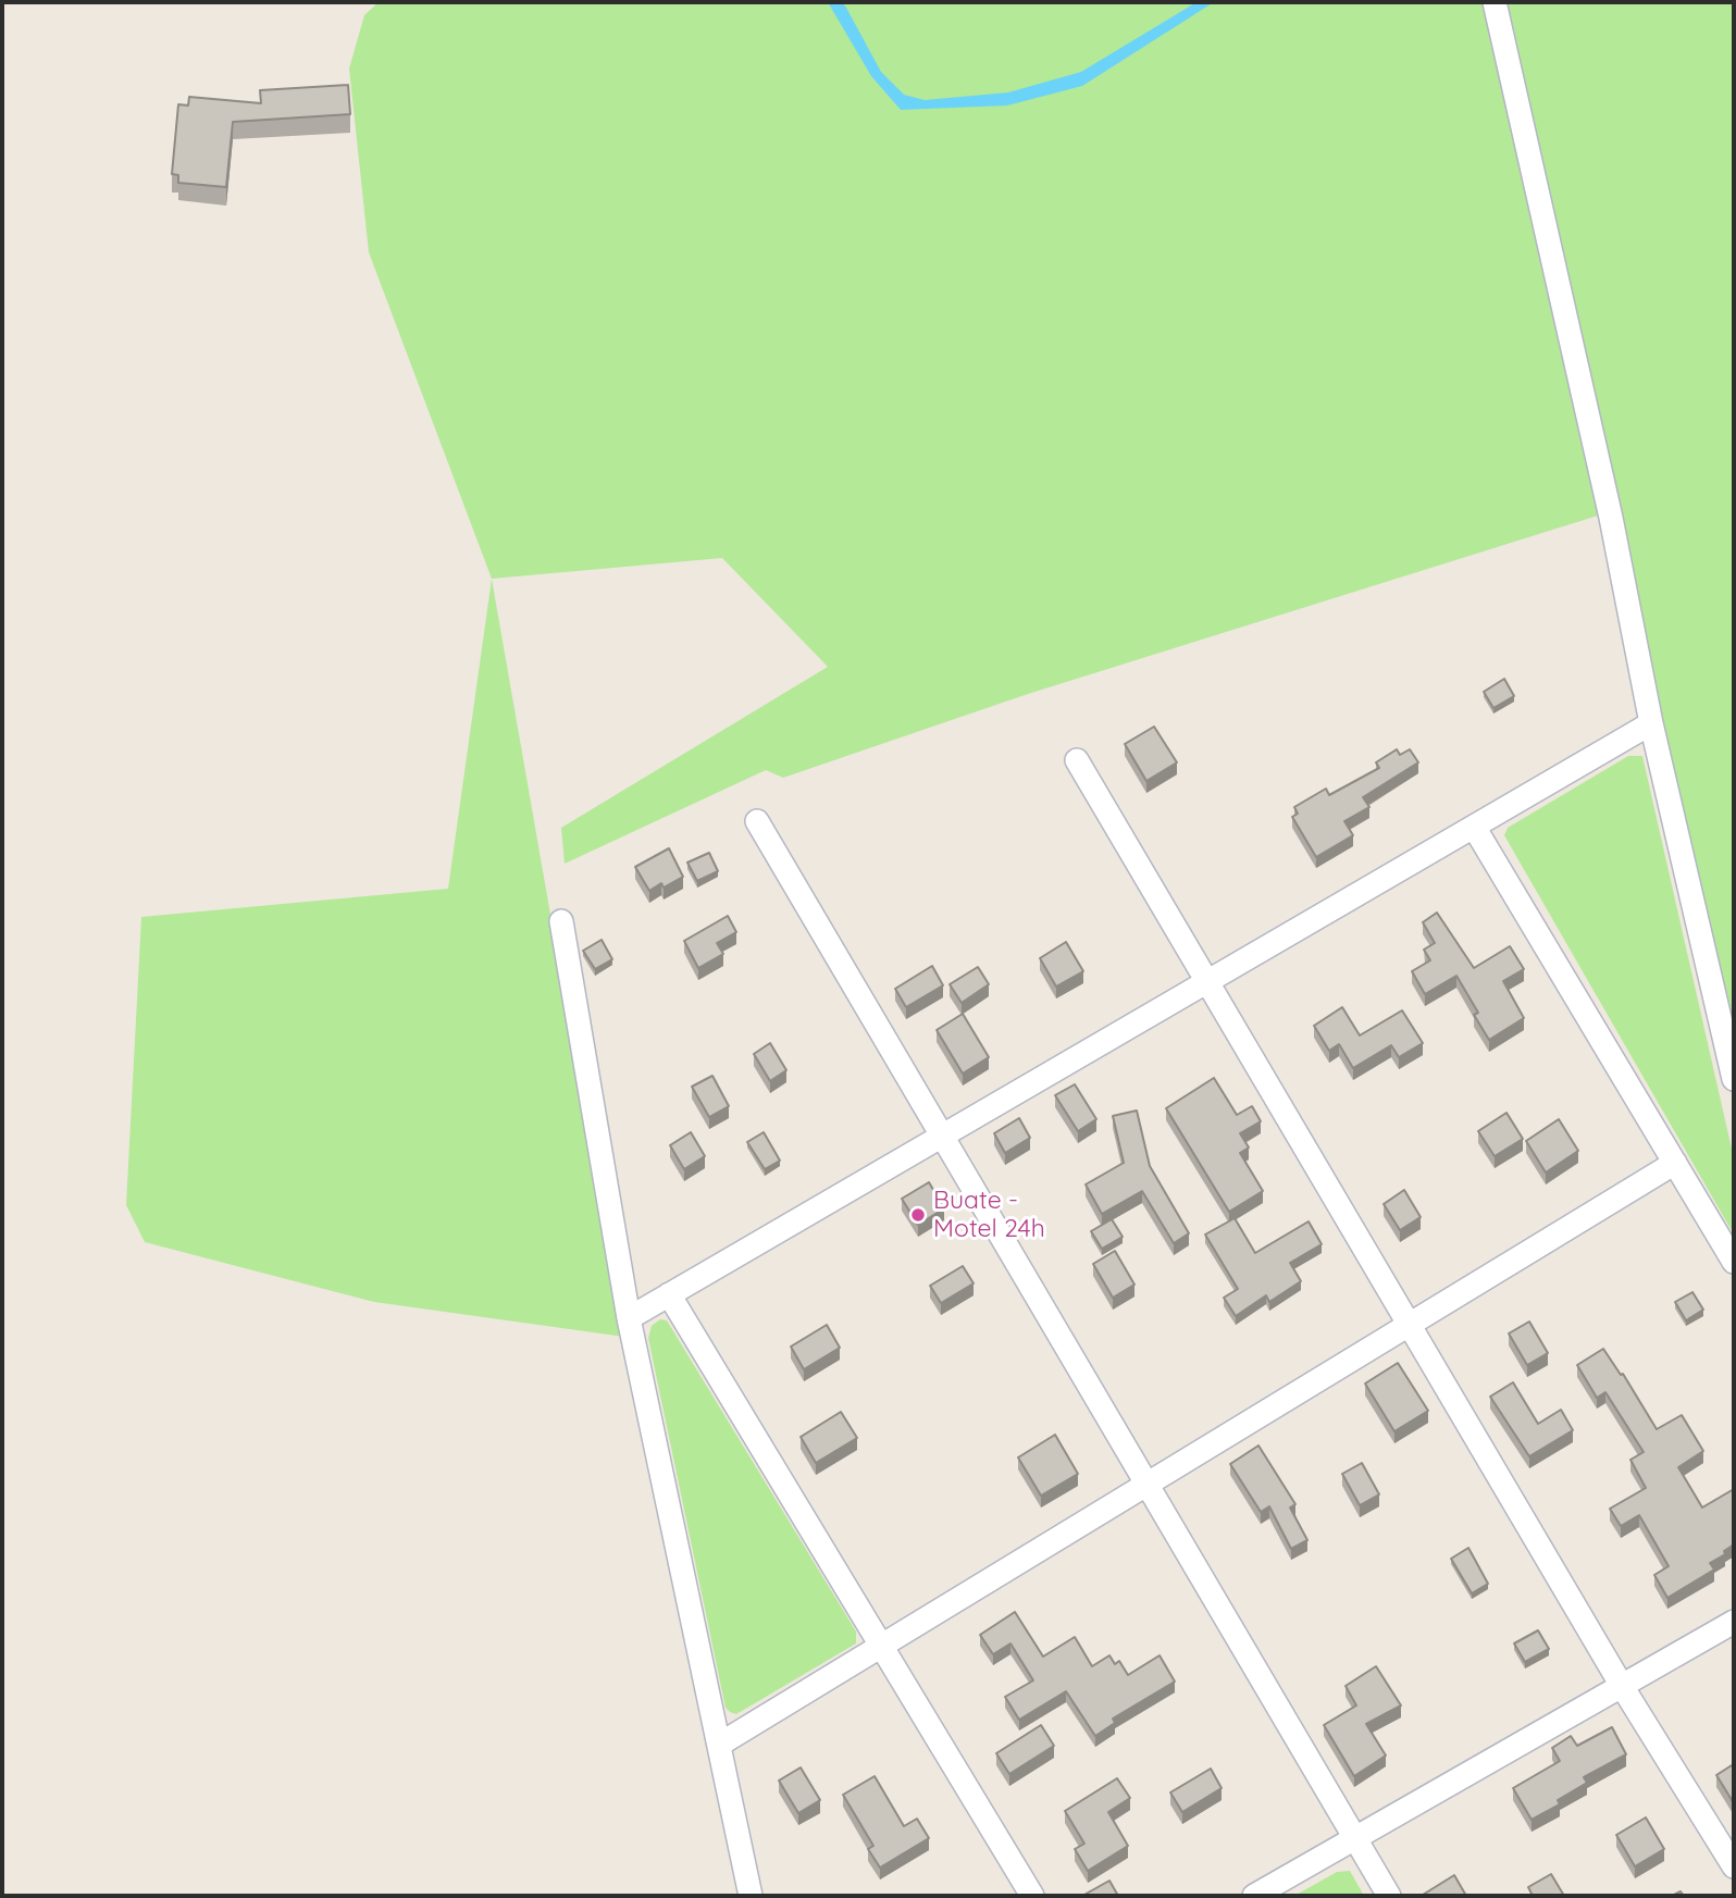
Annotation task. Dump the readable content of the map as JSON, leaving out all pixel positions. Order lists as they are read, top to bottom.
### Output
{
  "places": ["Buate - Motel 24h"]
}
